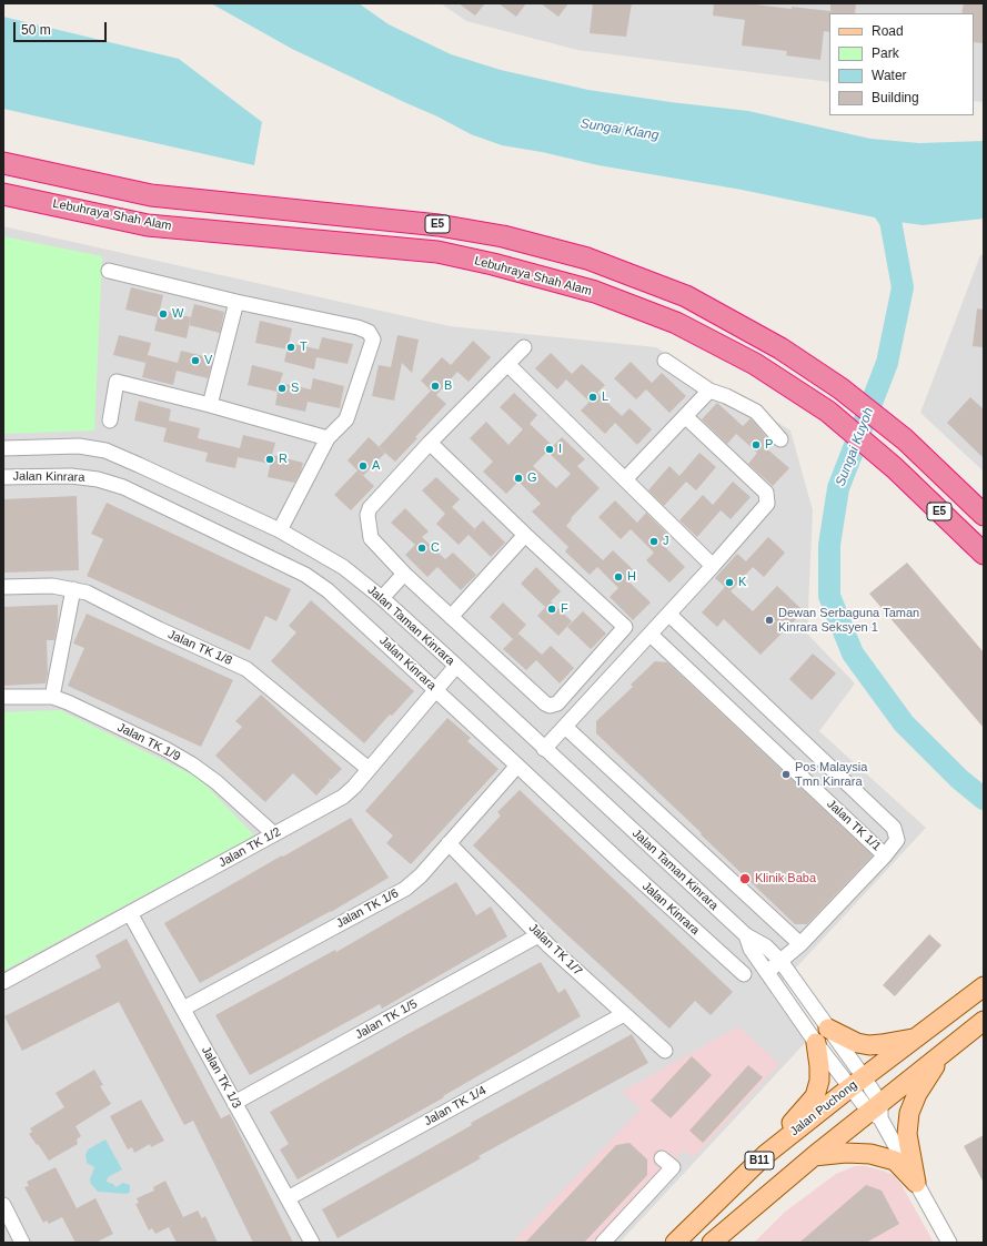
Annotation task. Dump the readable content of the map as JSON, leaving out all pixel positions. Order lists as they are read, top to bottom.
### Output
{
  "streets": {
    "highway": ["Lebuhraya Shah Alam", "E5"],
    "main road": ["Jalan Puchong", "B11"],
    "street": [
      "Jalan Kinrara",
      "Jalan Taman Kinrara",
      "Jalan TK 1/8",
      "Jalan TK 1/9",
      "Jalan TK 1/1",
      "Jalan TK 1/2",
      "Jalan TK 1/6",
      "Jalan TK 1/7",
      "Jalan TK 1/5",
      "Jalan TK 1/3",
      "Jalan TK 1/4"
    ]
  },
  "crossings": [
    ["Jalan Kinrara", "Jalan TK 1/2"],
    ["Jalan Kinrara", "Jalan TK 1/6"],
    ["Jalan Taman Kinrara", "Jalan TK 1/2"],
    ["Jalan Taman Kinrara", "Jalan Puchong"],
    ["Jalan TK 1/8", "Jalan TK 1/2"],
    ["Jalan TK 1/9", "Jalan TK 1/2"],
    ["Jalan TK 1/2", "Jalan TK 1/3"],
    ["Jalan TK 1/6", "Jalan TK 1/7"],
    ["Jalan TK 1/6", "Jalan TK 1/3"],
    ["Jalan TK 1/7", "Jalan TK 1/5"],
    ["Jalan TK 1/7", "Jalan TK 1/4"],
    ["Jalan TK 1/5", "Jalan TK 1/3"],
    ["Jalan TK 1/3", "Jalan TK 1/4"]
  ],
  "water": ["Sungai Klang", "Sungai Kuyoh"],
  "places": [
    "W",
    "T",
    "V",
    "B",
    "S",
    "L",
    "P",
    "I",
    "R",
    "A",
    "G",
    "J",
    "C",
    "H",
    "K",
    "F",
    "Dewan Serbaguna Taman Kinrara Seksyen 1",
    "Pos Malaysia Tmn Kinrara",
    "Klinik Baba"
  ],
  "legend": [
    "Road",
    "Park",
    "Water",
    "Building"
  ],
  "scale_bar": "50 m"
}
